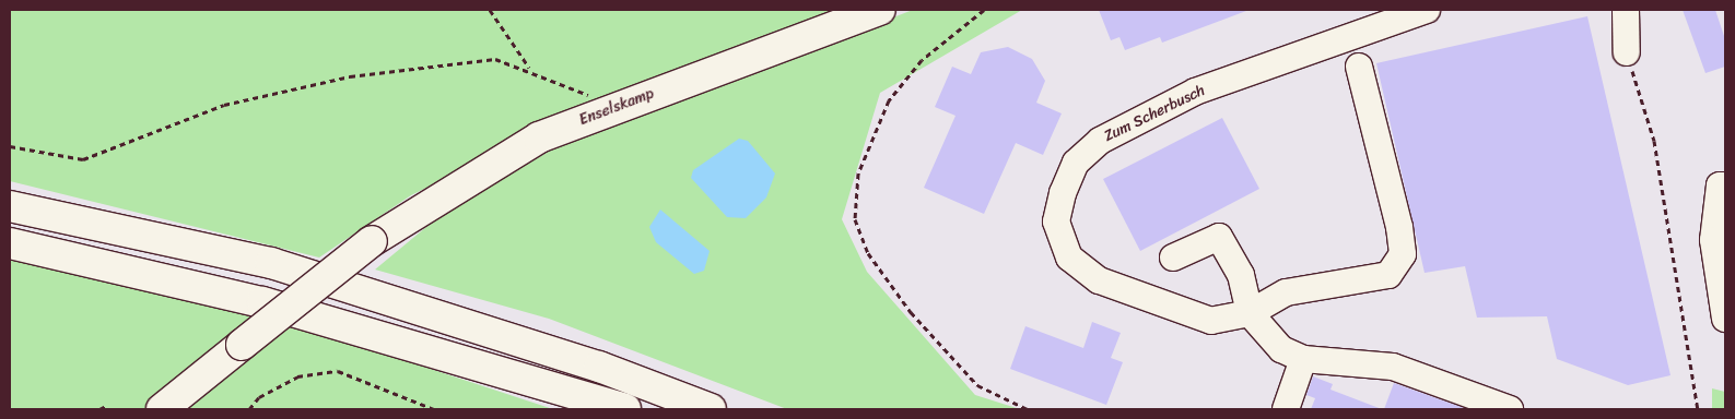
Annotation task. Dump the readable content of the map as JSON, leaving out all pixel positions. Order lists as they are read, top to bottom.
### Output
{
  "streets": {
    "main road": ["Enselskamp"],
    "street": ["Zum Scherbusch"]
  }
}
